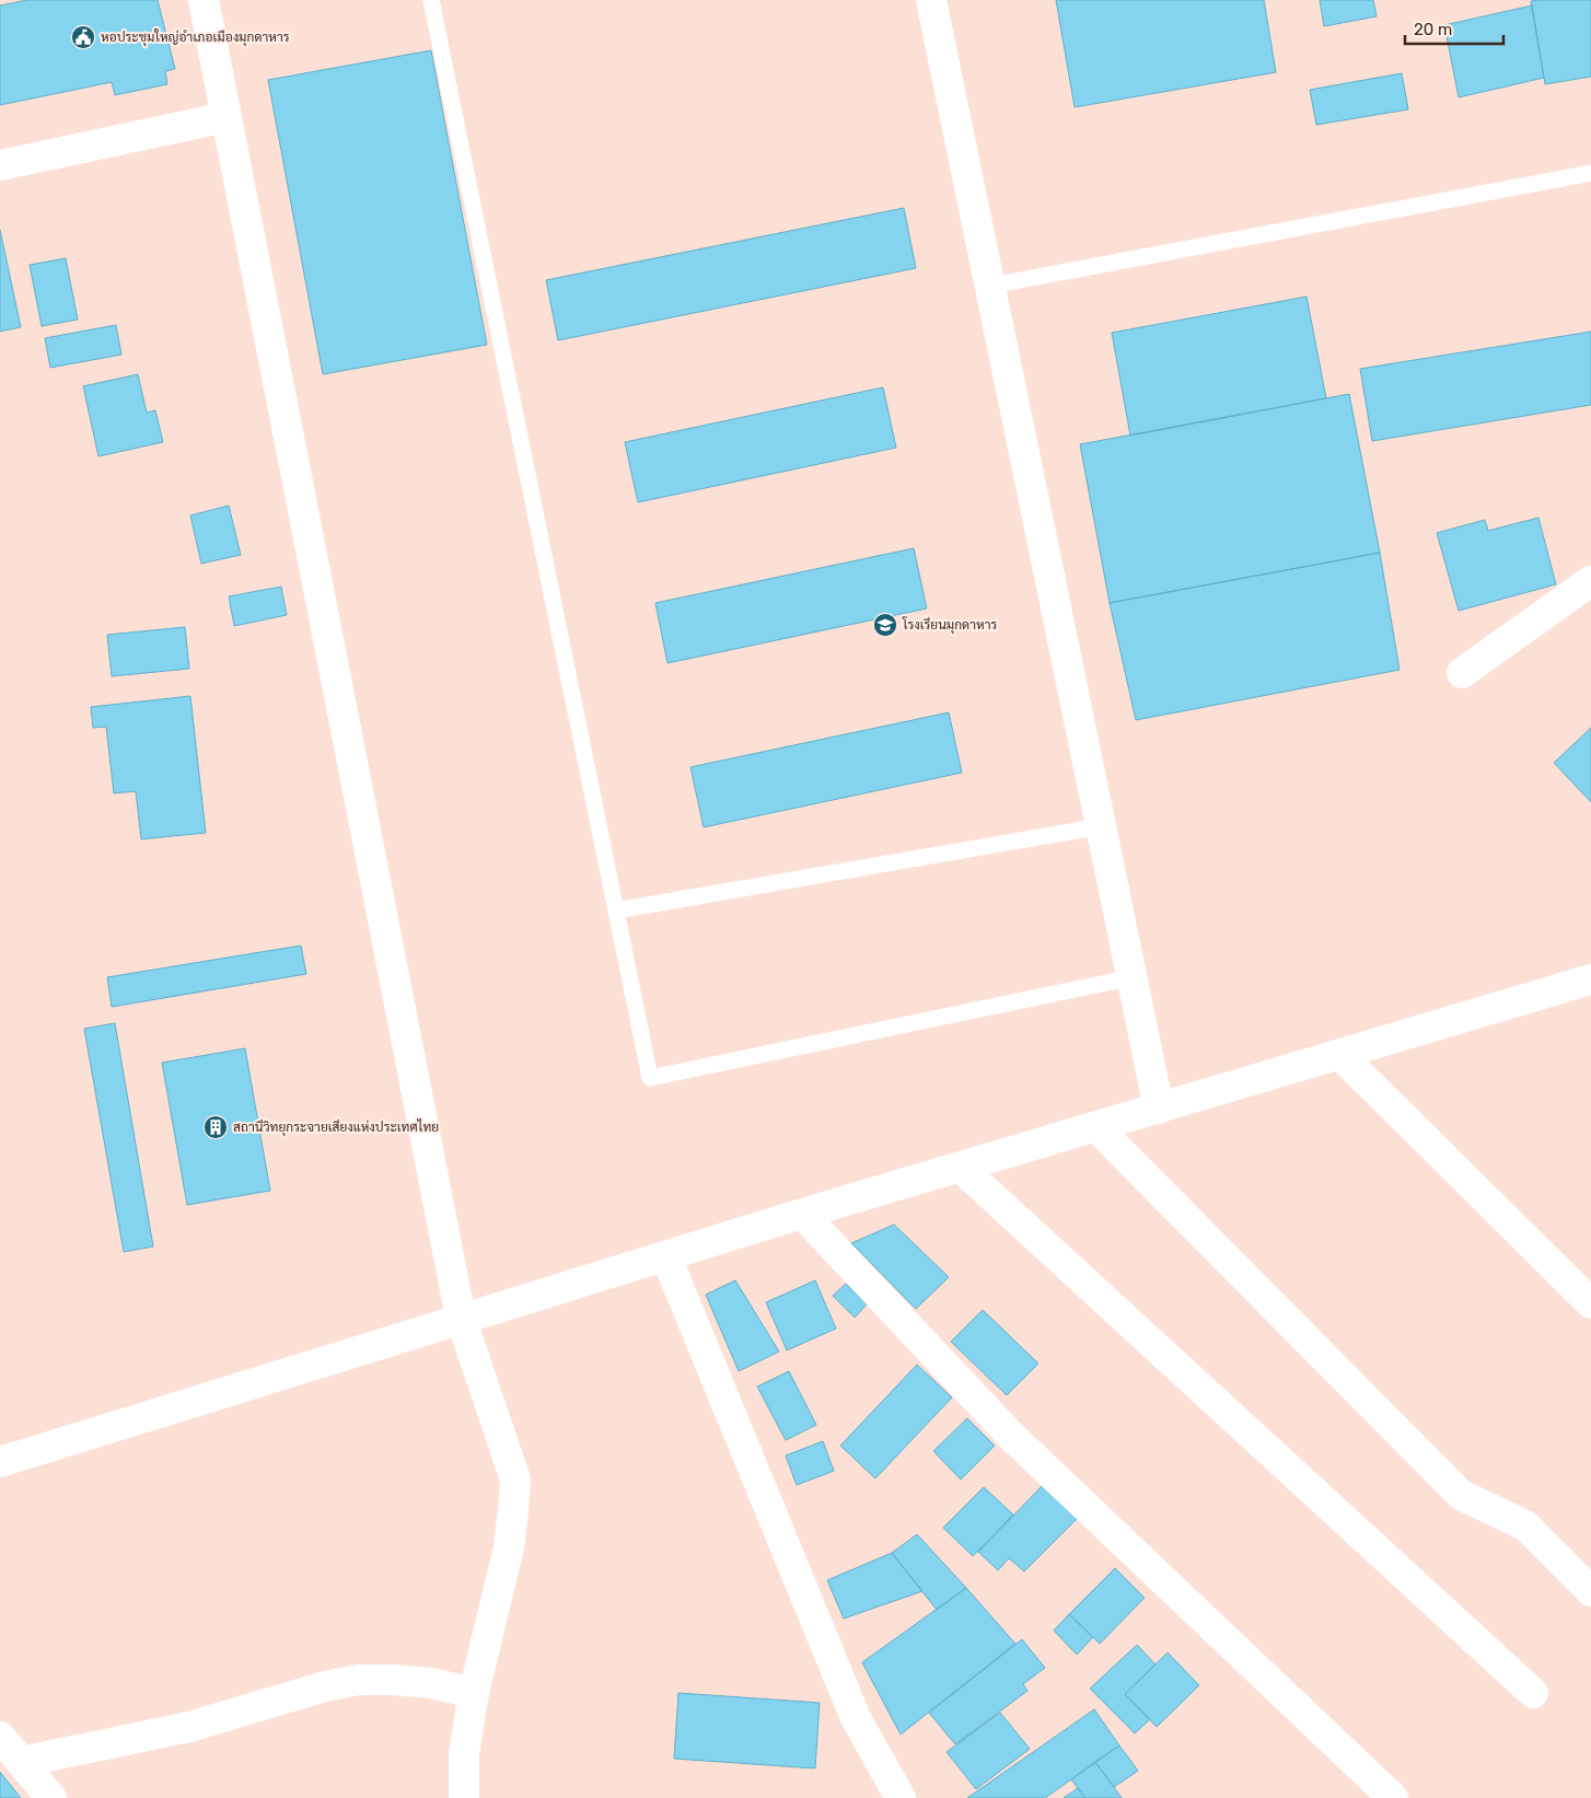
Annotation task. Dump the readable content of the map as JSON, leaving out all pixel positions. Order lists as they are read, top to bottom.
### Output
{
  "places": {
    "public building": ["หอประชุมใหญ่อำเภอเมืองมุกดาหาร"],
    "school or university": ["โรงเรียนมุกดาหาร"],
    "building": ["สถานีวิทยุกระจายเสียงแห่งประเทศไทย"]
  },
  "scale_bar": "20 m"
}
